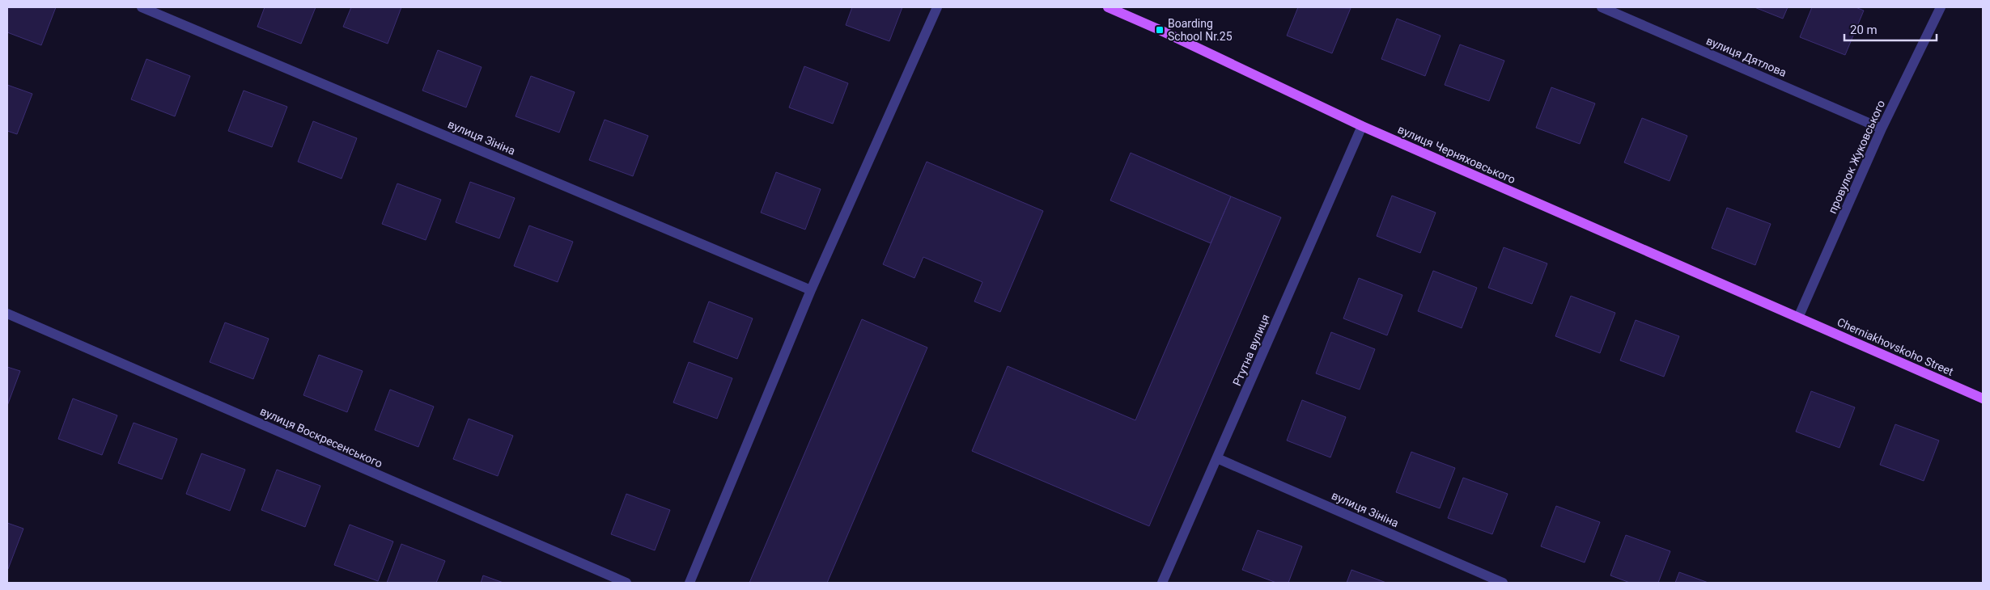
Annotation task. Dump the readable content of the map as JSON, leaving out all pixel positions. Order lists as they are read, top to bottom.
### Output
{
  "streets": {
    "main road": ["вулиця Черняховського", "Cherniakhovskoho Street"],
    "street": [
      "вулиця Дятлова",
      "вулиця Зініна",
      "провулок Жуковського",
      "Ртутна вулиця",
      "вулиця Воскресенського"
    ]
  },
  "crossings": [
    ["вулиця Дятлова", "провулок Жуковського"],
    ["вулиця Зініна", "Ртутна вулиця"],
    ["вулиця Черняховського", "провулок Жуковського"],
    ["вулиця Черняховського", "Cherniakhovskoho Street"],
    ["вулиця Черняховського", "Ртутна вулиця"],
    ["провулок Жуковського", "Cherniakhovskoho Street"]
  ],
  "places": {
    "transit": ["Boarding School Nr.25"]
  },
  "scale_bar": "20 m"
}
